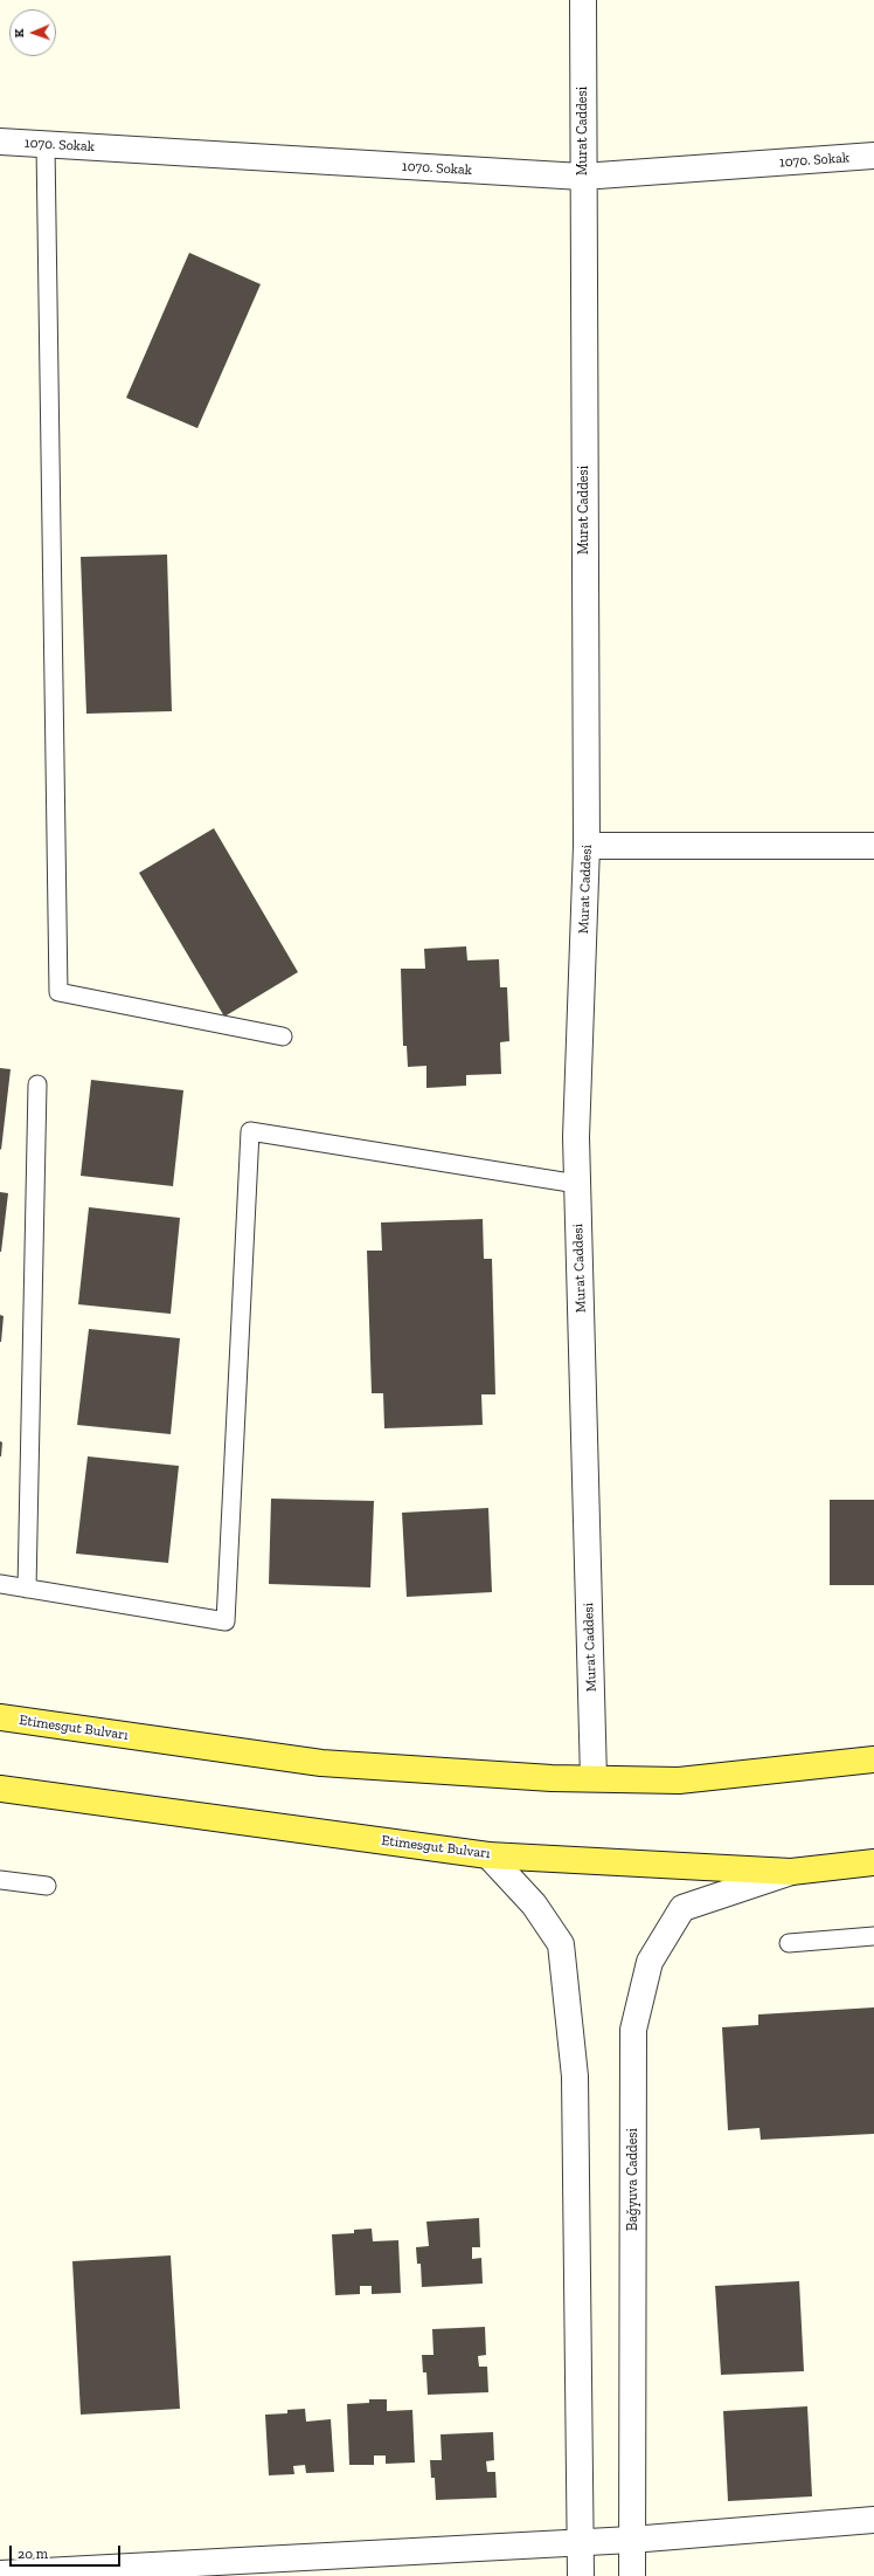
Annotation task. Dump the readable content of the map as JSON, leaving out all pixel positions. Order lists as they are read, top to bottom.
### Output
{
  "streets": {
    "main road": ["Etimesgut Bulvarı"],
    "street": ["Murat Caddesi", "1070. Sokak", "Bağyuva Caddesi"]
  },
  "crossings": [
    ["Murat Caddesi", "1070. Sokak"],
    ["Murat Caddesi", "Etimesgut Bulvarı"],
    ["Etimesgut Bulvarı", "Bağyuva Caddesi"]
  ],
  "scale_bar": "20 m",
  "north": "left"
}
